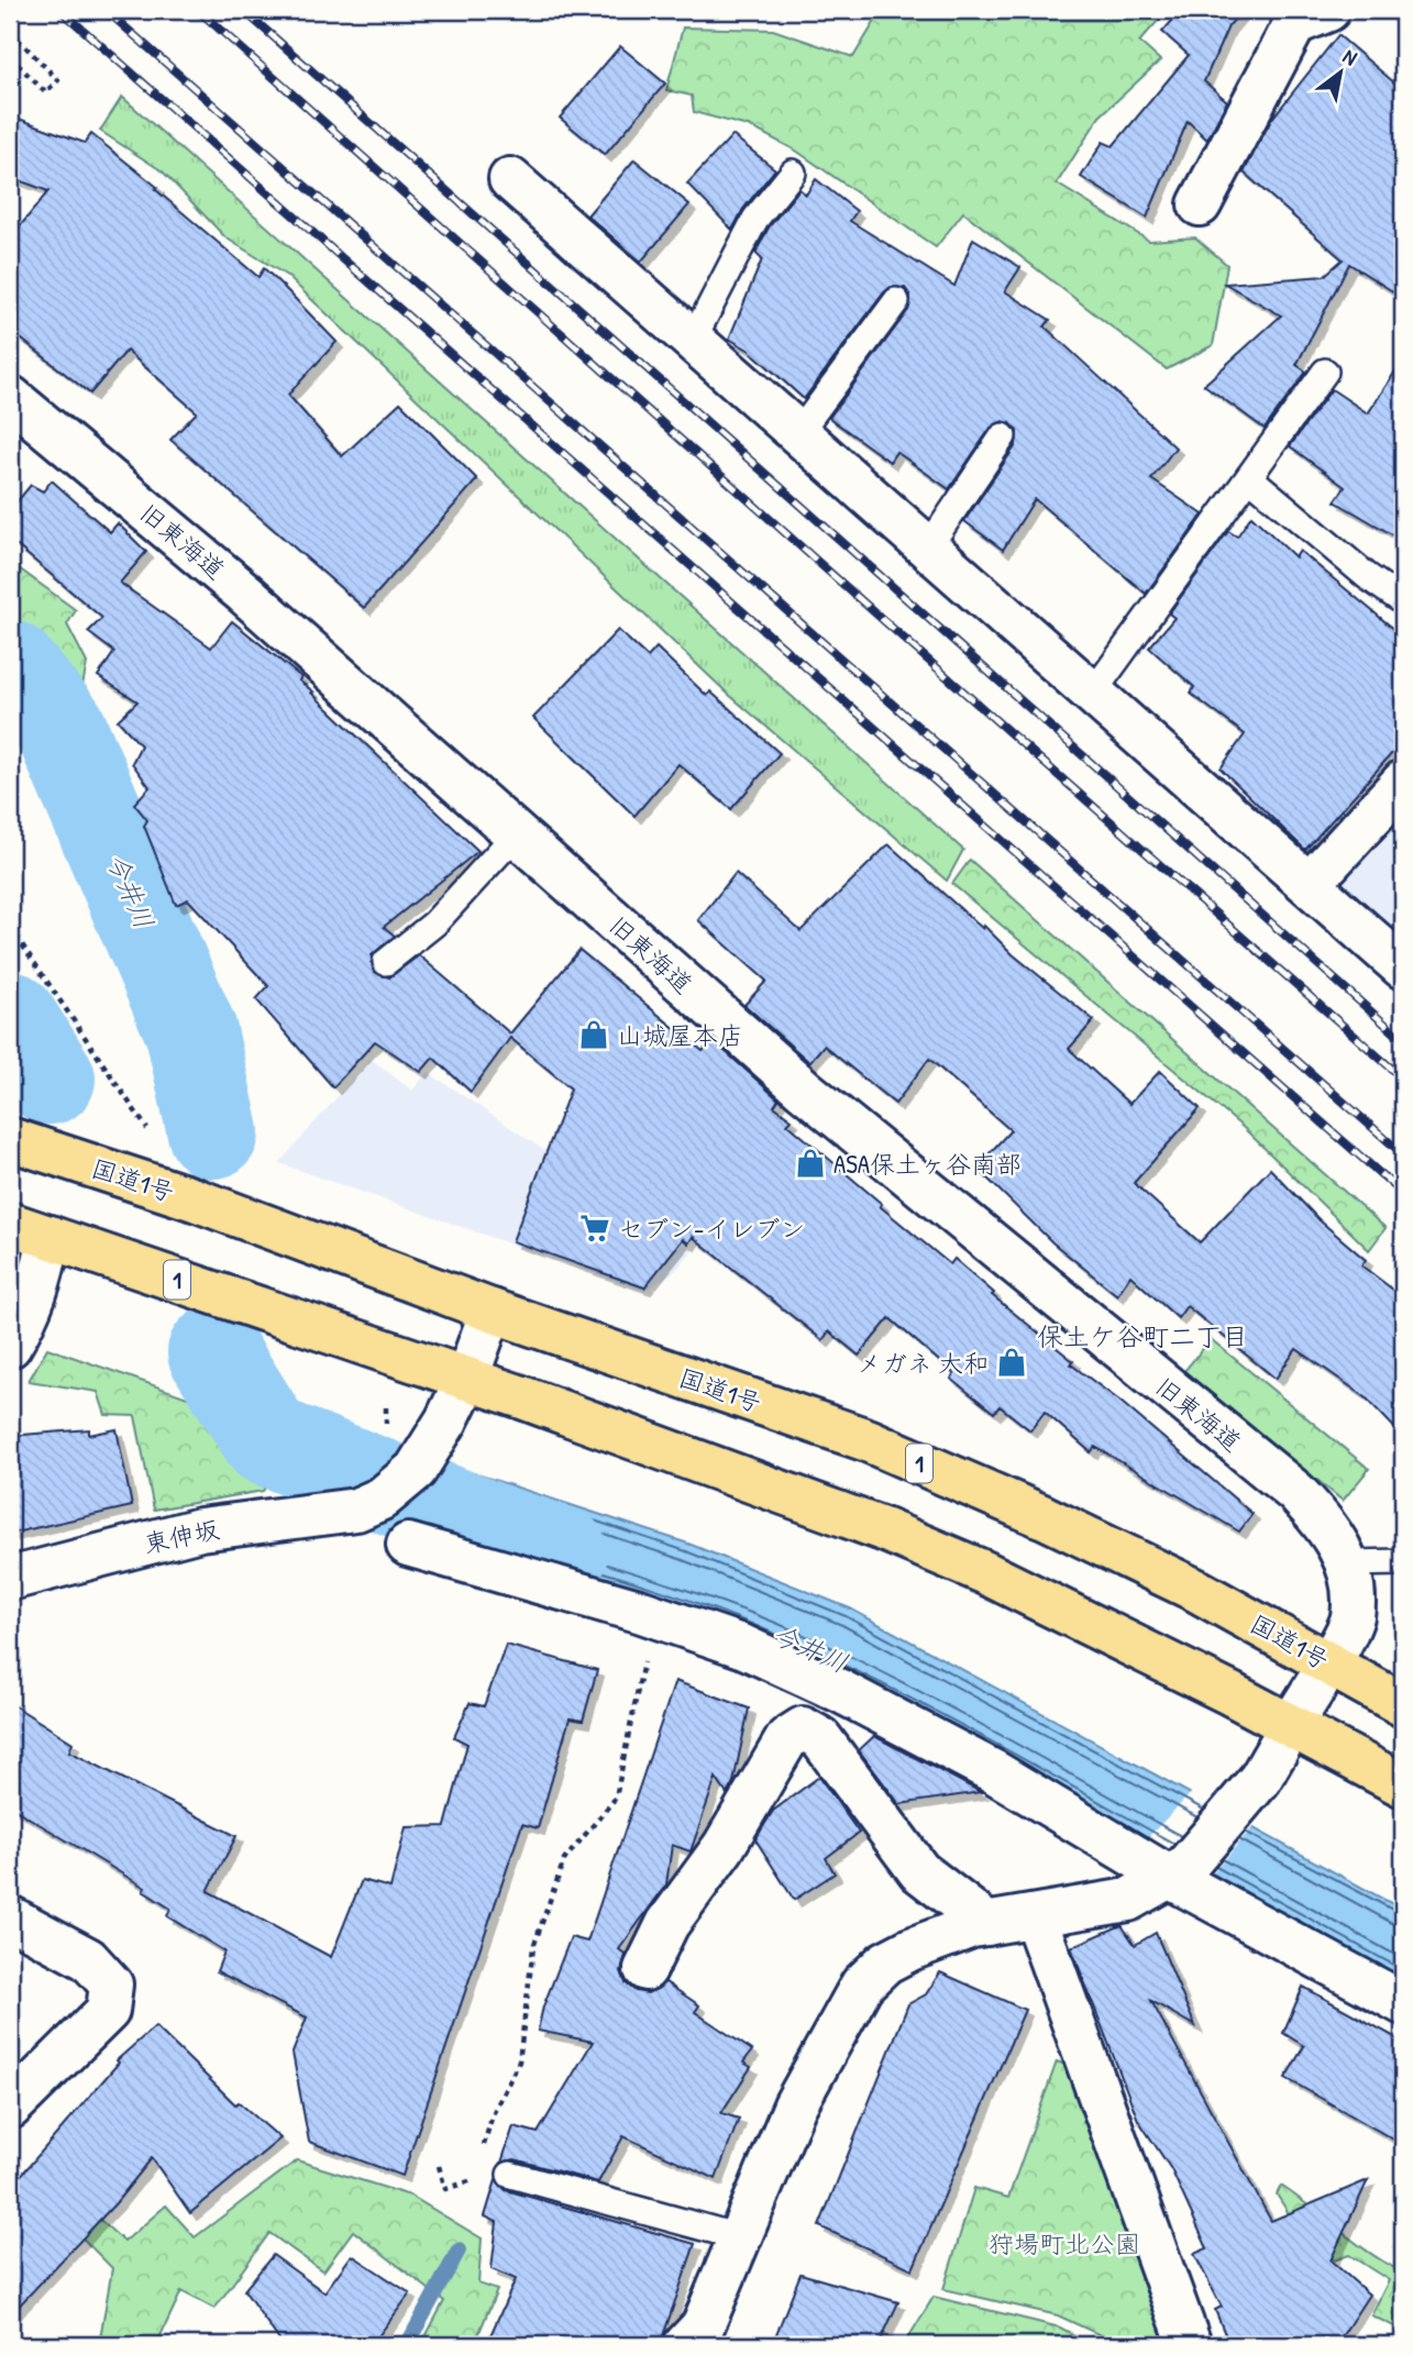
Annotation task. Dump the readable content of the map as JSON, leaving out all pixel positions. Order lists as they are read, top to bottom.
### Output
{
  "streets": {
    "highway": ["国道1号", "1"],
    "street": ["旧東海道", "東伸坂"]
  },
  "crossings": [
    ["旧東海道", "国道1号"],
    ["旧東海道", "1"],
    ["1", "東伸坂"]
  ],
  "districts": ["保土ケ谷町二丁目"],
  "water": ["今井川"],
  "parks": ["狩場町北公園"],
  "places": {
    "shop": ["山城屋本店", "ASA保土ヶ谷南部", "メガネ 大和"],
    "supermarket": ["セブン-イレブン"]
  },
  "north": "top right"
}
